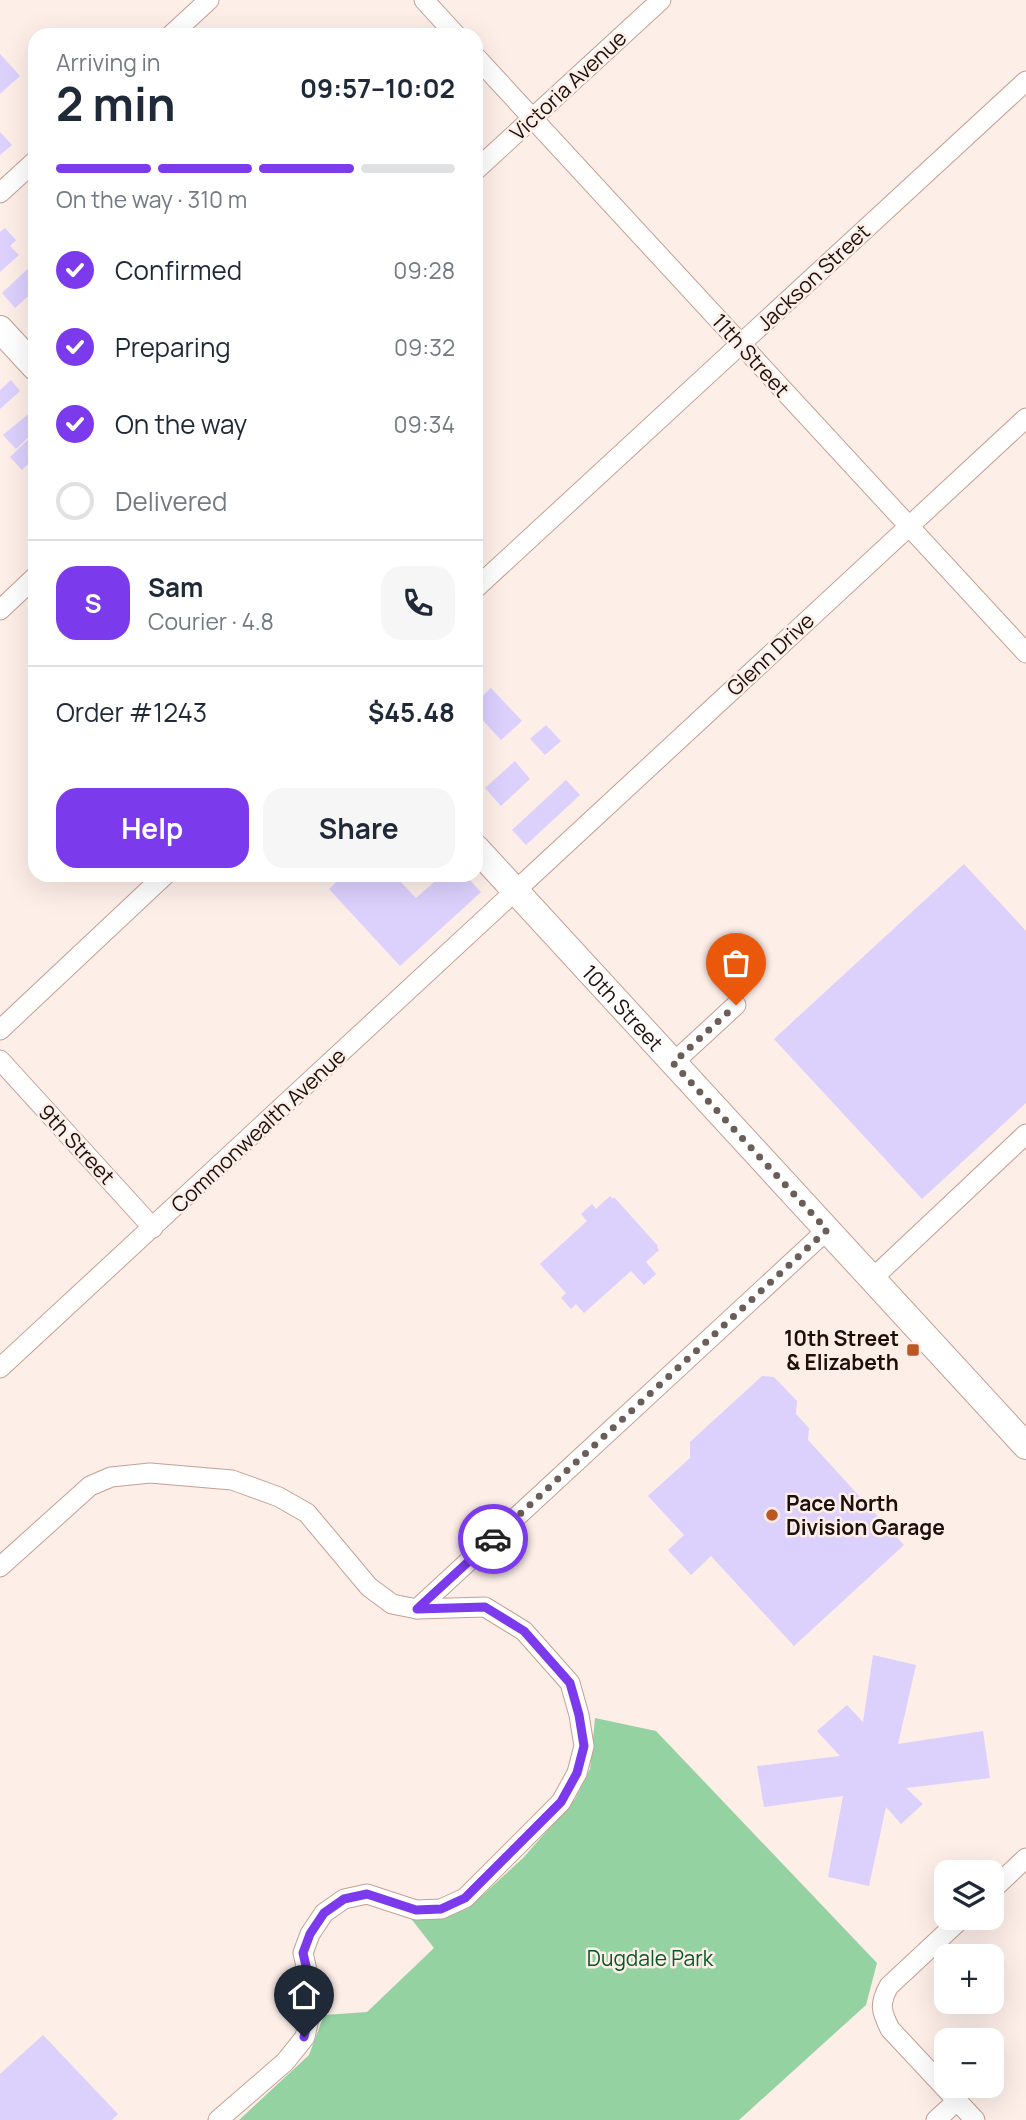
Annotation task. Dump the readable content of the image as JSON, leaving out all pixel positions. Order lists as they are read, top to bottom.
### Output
{
  "streets": {
    "street": [
      "Victoria Avenue",
      "Jackson Street",
      "11th Street",
      "Glenn Drive",
      "10th Street",
      "Commonwealth Avenue",
      "9th Street"
    ]
  },
  "crossings": [
    ["Victoria Avenue", "11th Street"],
    ["Jackson Street", "11th Street"],
    ["11th Street", "Glenn Drive"],
    ["Glenn Drive", "10th Street"],
    ["Glenn Drive", "Commonwealth Avenue"],
    ["10th Street", "Commonwealth Avenue"],
    ["Commonwealth Avenue", "9th Street"]
  ],
  "parks": ["Dugdale Park"],
  "places": {
    "transit": ["10th Street & Elizabeth"],
    "other": ["Pace North Division Garage"]
  },
  "page": {
    "heading": ["2 min", "Arriving in", "09:57–10:02"],
    "panel": [
      "Sam",
      "Courier · 4.8",
      "Order #1243",
      "$45.48"
    ],
    "bar": "On the way · 310 m",
    "list": [
      ["Confirmed", "09:28"],
      ["Preparing", "09:32"],
      ["On the way", "09:34"],
      "Delivered"
    ],
    "round": "S",
    "buttons": ["Help", "Share"],
    "map_buttons": ["+", "−"]
  }
}
